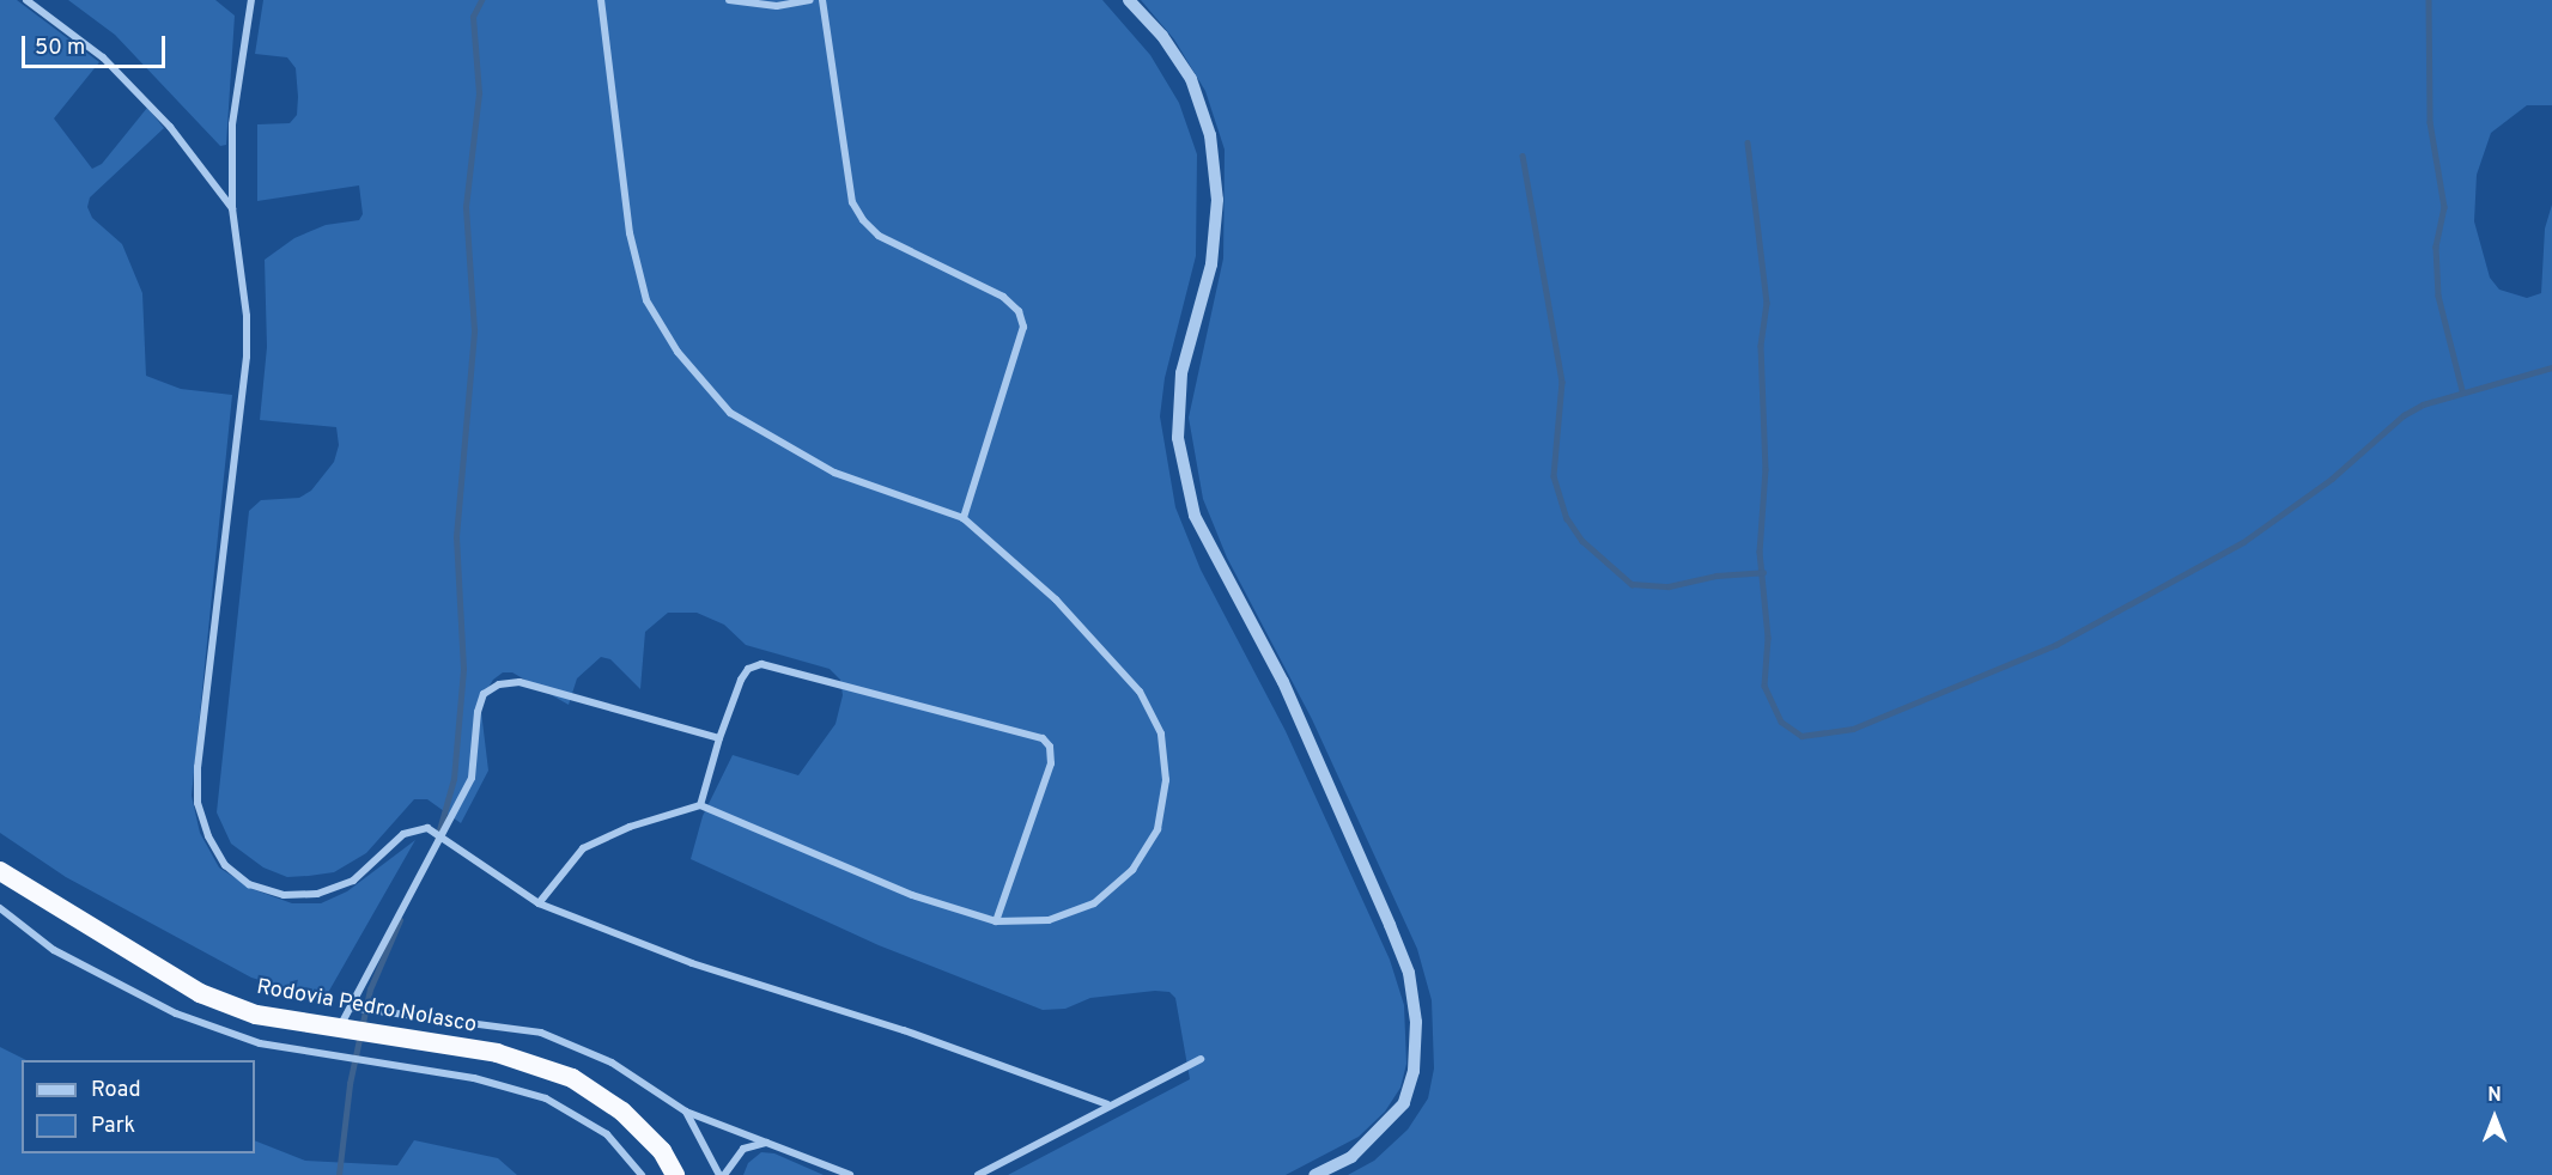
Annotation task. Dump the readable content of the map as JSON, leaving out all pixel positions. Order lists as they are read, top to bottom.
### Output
{
  "streets": {
    "highway": ["Rodovia Pedro Nolasco"]
  },
  "legend": ["Road", "Park"],
  "scale_bar": "50 m",
  "north": "top"
}
